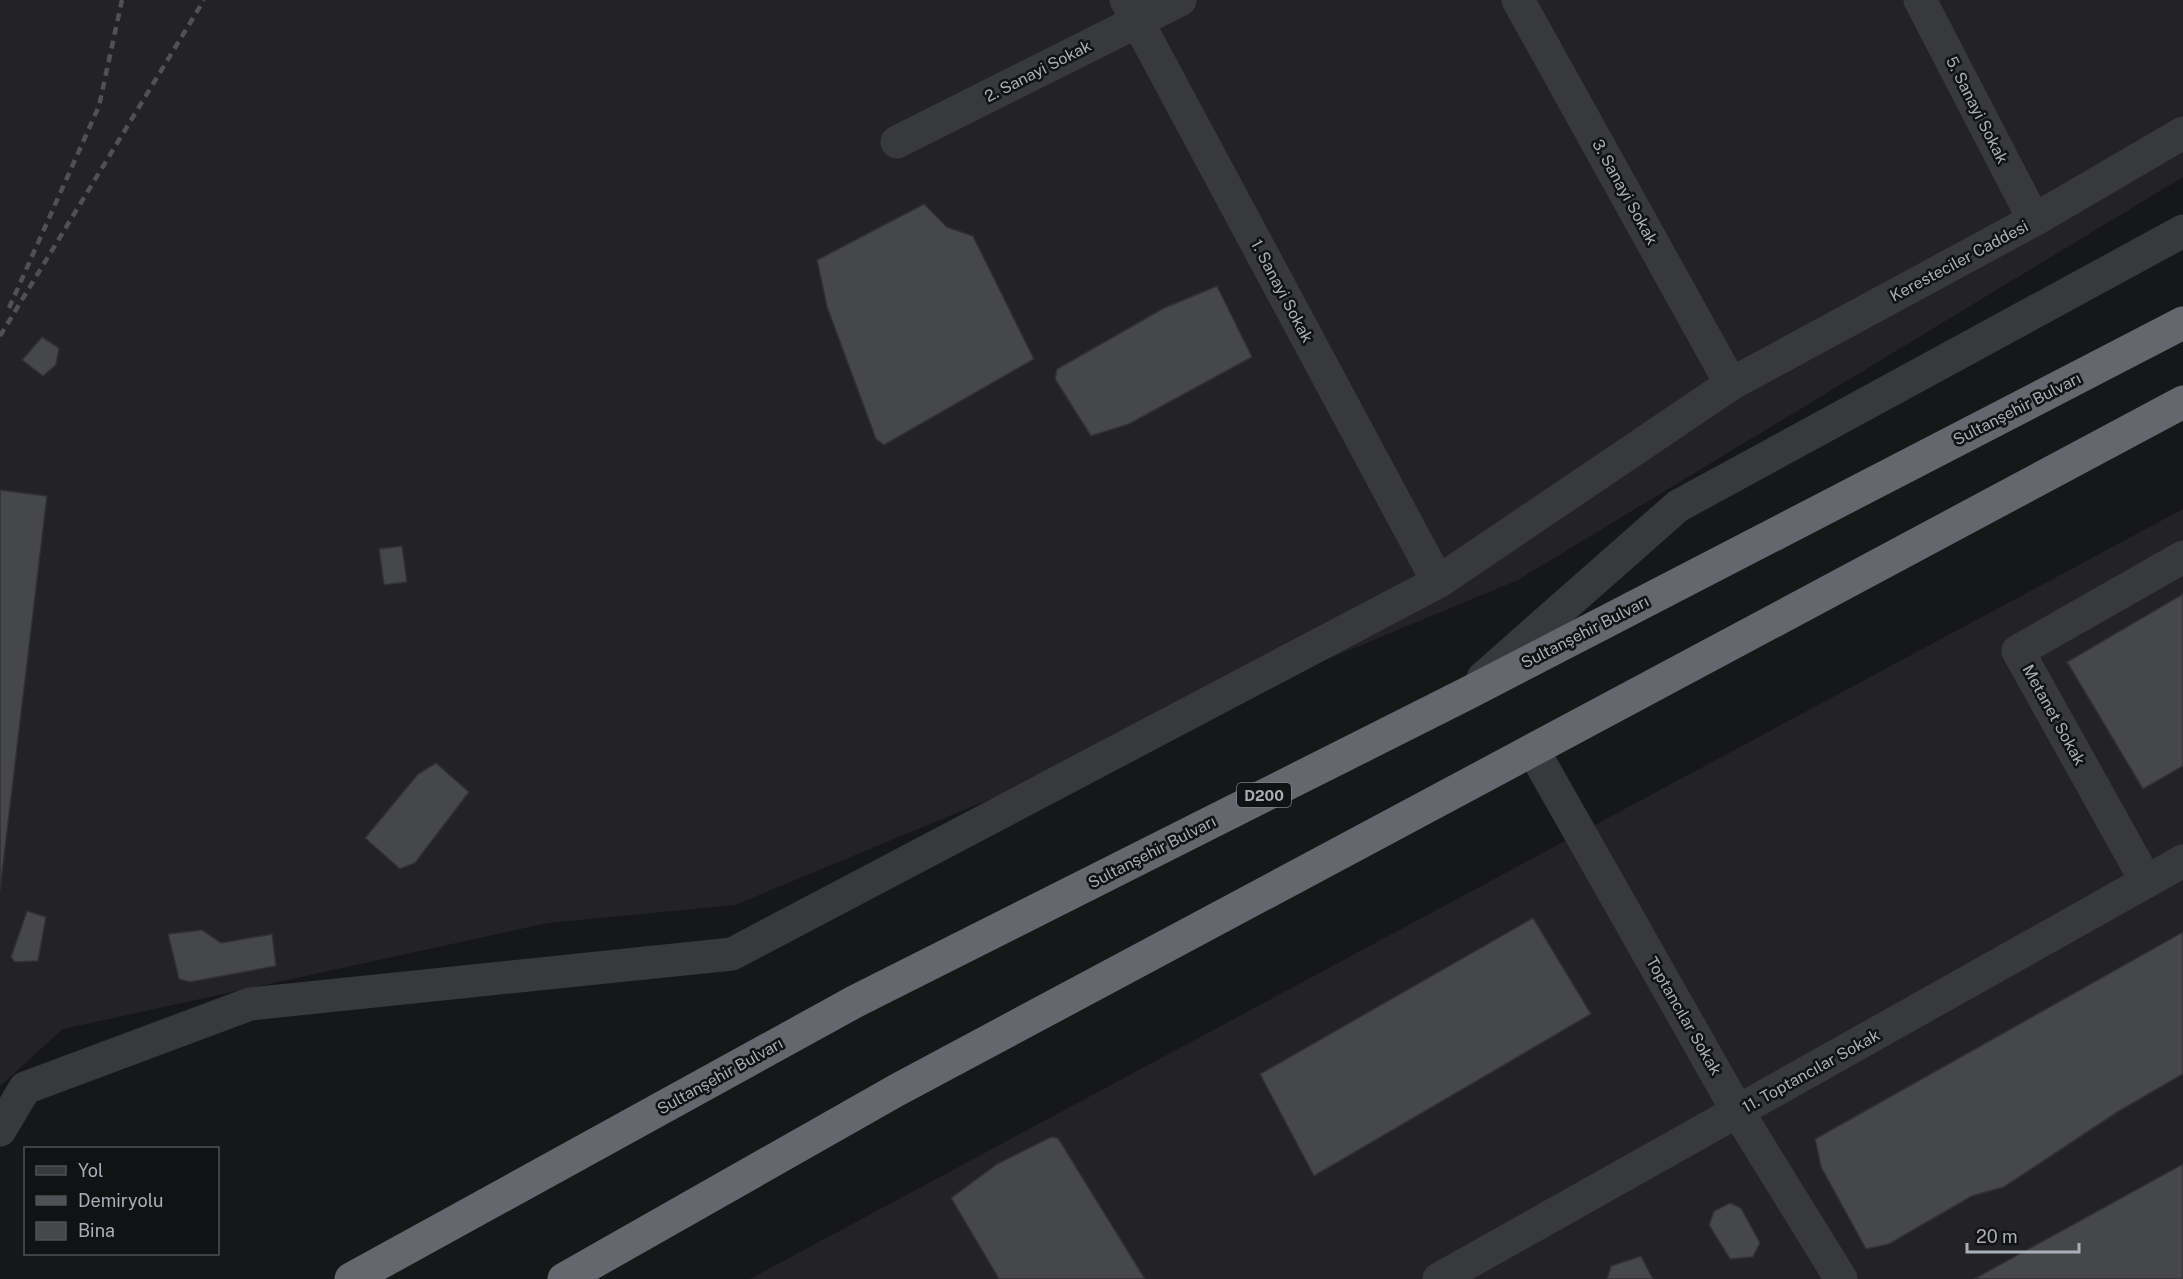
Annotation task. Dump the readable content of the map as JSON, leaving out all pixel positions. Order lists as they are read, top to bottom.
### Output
{
  "streets": {
    "highway": ["Sultanşehir Bulvarı", "D200"],
    "street": [
      "2. Sanayi Sokak",
      "5. Sanayi Sokak",
      "3. Sanayi Sokak",
      "Keresteciler Caddesi",
      "1. Sanayi Sokak",
      "Metanet Sokak",
      "Toptancılar Sokak",
      "11. Toptancılar Sokak"
    ]
  },
  "crossings": [
    ["2. Sanayi Sokak", "1. Sanayi Sokak"],
    ["5. Sanayi Sokak", "Keresteciler Caddesi"],
    ["3. Sanayi Sokak", "Keresteciler Caddesi"],
    ["Keresteciler Caddesi", "1. Sanayi Sokak"],
    ["Metanet Sokak", "11. Toptancılar Sokak"],
    ["Toptancılar Sokak", "11. Toptancılar Sokak"]
  ],
  "legend": ["Yol", "Demiryolu", "Bina"],
  "scale_bar": "20 m"
}
